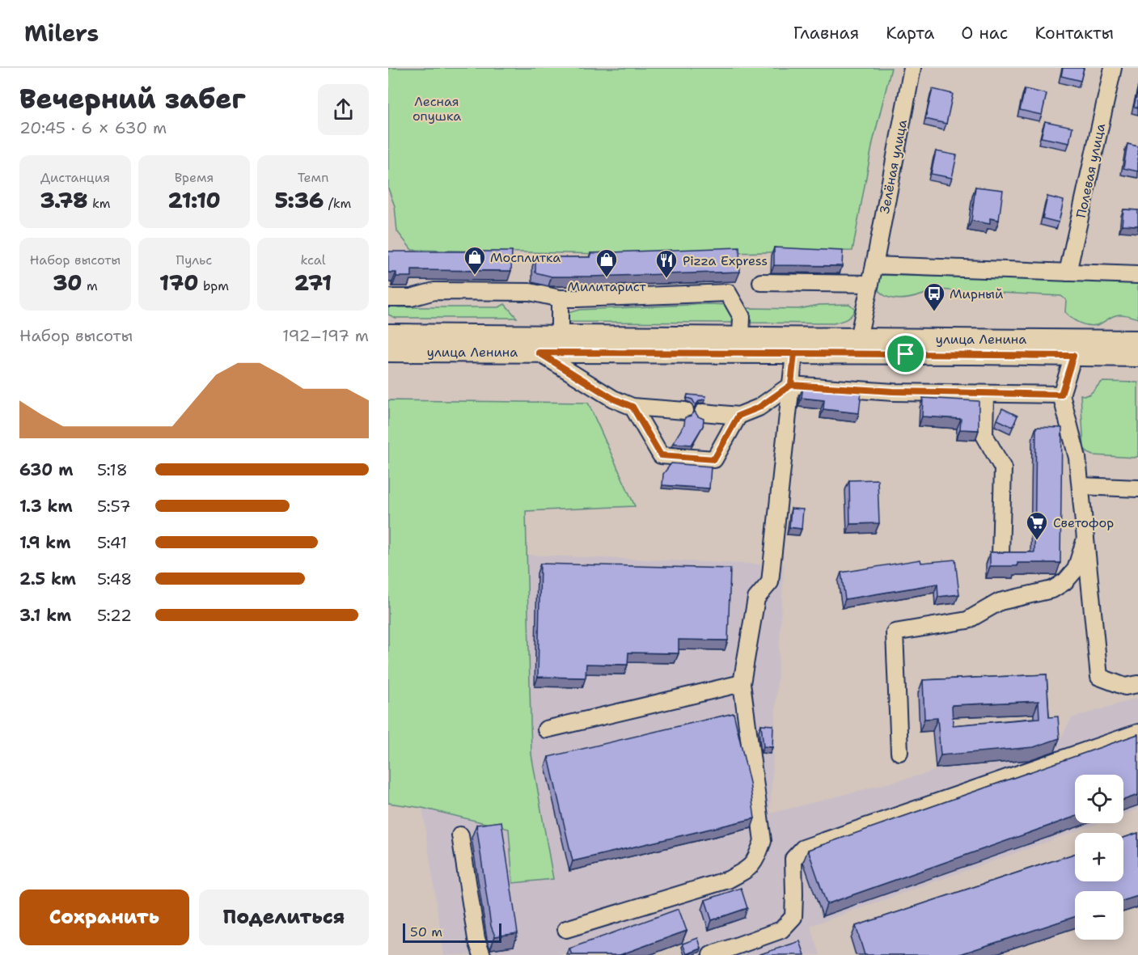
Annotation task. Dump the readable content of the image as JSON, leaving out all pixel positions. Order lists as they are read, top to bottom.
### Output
{
  "streets": {
    "main road": ["улица Ленина"],
    "street": ["Зелёная улица", "Полевая улица"]
  },
  "crossings": [
    ["Зелёная улица", "улица Ленина"]
  ],
  "parks": ["Лесная опушка"],
  "places": {
    "shop": ["Мосплитка", "Милитарист"],
    "restaurant": ["Pizza Express"],
    "bus stop": ["Мирный"],
    "supermarket": ["Светофор"]
  },
  "scale_bar": "50 m",
  "page": {
    "header": "Milers",
    "nav": [
      "Главная",
      "Карта",
      "О нас",
      "Контакты"
    ],
    "heading": ["Вечерний забег", "20:45 · 6 × 630 m"],
    "stats": [
      ["Дистанция", "3.78 km"],
      ["Время", "21:10"],
      ["Темп", "5:36 /km"],
      ["Набор высоты", "30 m"],
      ["Пульс", "170 bpm"],
      ["kcal", "271"]
    ],
    "chart": ["Набор высоты", "192–197 m"],
    "list": [
      {
        "name": "630 m",
        "note": "5:18"
      },
      {
        "name": "1.3 km",
        "note": "5:57"
      },
      {
        "name": "1.9 km",
        "note": "5:41"
      },
      {
        "name": "2.5 km",
        "note": "5:48"
      },
      {
        "name": "3.1 km",
        "note": "5:22"
      }
    ],
    "map_buttons": ["+", "−"],
    "buttons": ["Сохранить", "Поделиться"],
    "scale": "50 m"
  }
}
